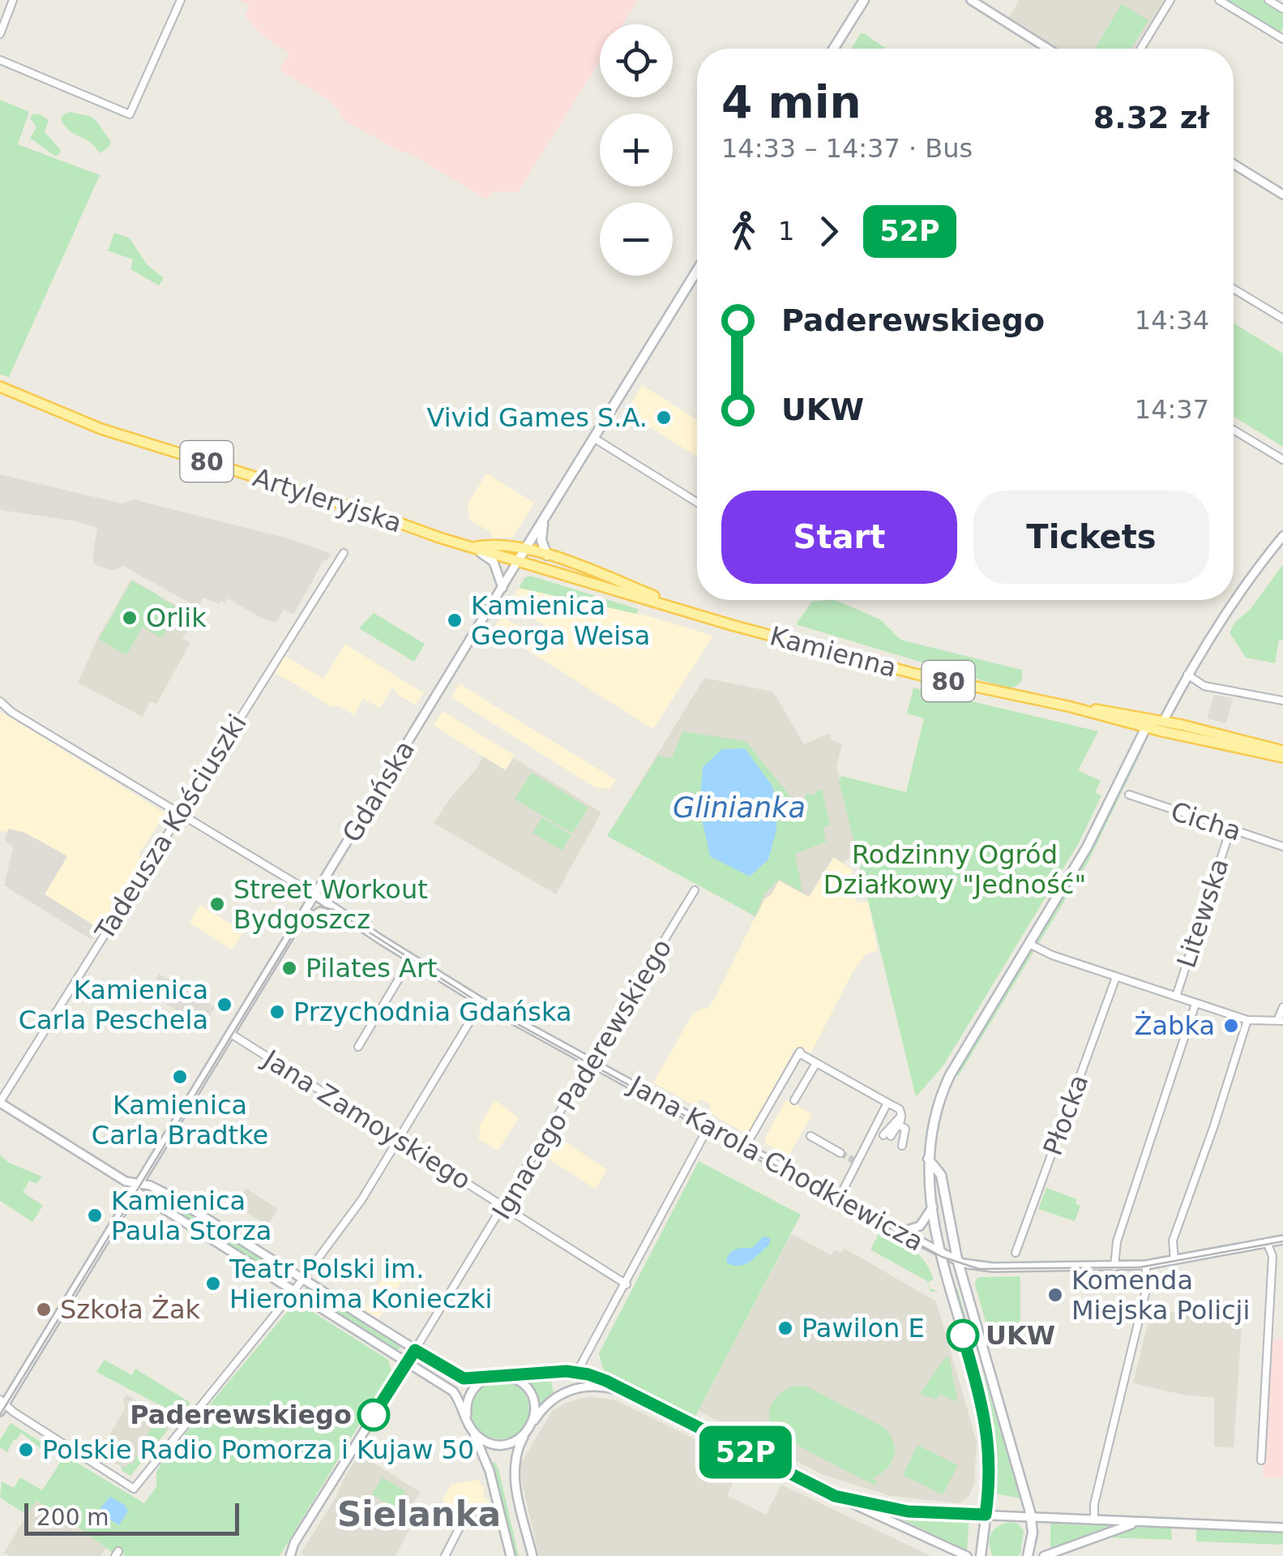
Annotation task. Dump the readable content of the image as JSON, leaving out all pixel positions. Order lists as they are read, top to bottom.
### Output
{
  "streets": {
    "main road": [
      "80",
      "Artyleryjska",
      "Kamienna",
      "Gdańska"
    ],
    "street": [
      "Cicha",
      "Tadeusza Kościuszki",
      "Litewska",
      "Ignacego Paderewskiego",
      "Płocka",
      "Jana Zamoyskiego",
      "Jana Karola Chodkiewicza"
    ]
  },
  "crossings": [
    ["80", "Kamienna"],
    ["Artyleryjska", "Kamienna"],
    ["Artyleryjska", "Gdańska"],
    ["Kamienna", "Gdańska"],
    ["Gdańska", "Jana Zamoyskiego"],
    ["Gdańska", "Jana Karola Chodkiewicza"],
    ["Cicha", "Litewska"],
    ["Ignacego Paderewskiego", "Jana Zamoyskiego"],
    ["Ignacego Paderewskiego", "Jana Karola Chodkiewicza"]
  ],
  "districts": ["Sielanka"],
  "water": ["Glinianka"],
  "parks": ["Rodzinny Ogród Działkowy \"Jedność\""],
  "places": [
    "Vivid Games S.A.",
    "Orlik",
    "Kamienica Georga Weisa",
    "Street Workout Bydgoszcz",
    "Pilates Art",
    "Kamienica Carla Peschela",
    "Przychodnia Gdańska",
    "Żabka",
    "Kamienica Carla Bradtke",
    "Kamienica Paula Storza",
    "Teatr Polski im. Hieronima Konieczki",
    "Komenda Miejska Policji",
    "Szkoła Żak",
    "Pawilon E",
    "UKW",
    "Paderewskiego",
    "Polskie Radio Pomorza i Kujaw 50"
  ],
  "lines": ["bus line 52P"],
  "scale_bar": "200 m",
  "page": {
    "on_map": "52P",
    "map_buttons": ["+", "−"],
    "heading": ["4 min", "14:33 – 14:37 · Bus", "8.32 zł"],
    "legs": ["1", "52P"],
    "list": [
      {
        "name": "Paderewskiego",
        "value": "14:34"
      },
      {
        "name": "UKW",
        "value": "14:37"
      }
    ],
    "buttons": ["Start", "Tickets"],
    "scale": "200 m"
  }
}
